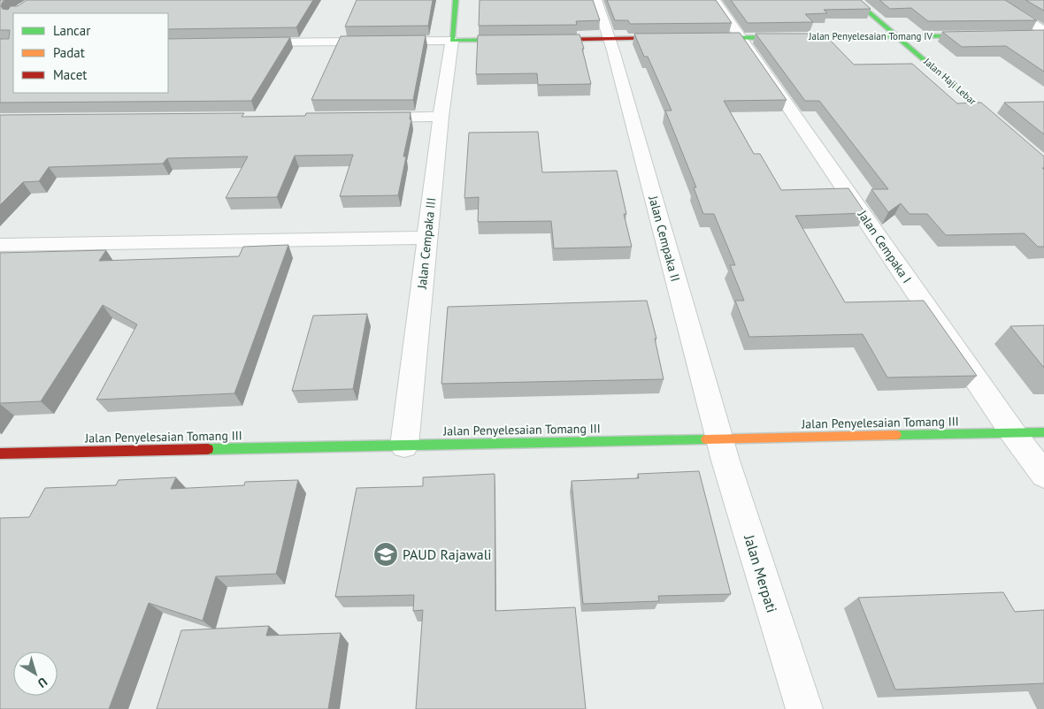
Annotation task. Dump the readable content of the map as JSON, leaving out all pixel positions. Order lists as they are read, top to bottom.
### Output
{
  "streets": {
    "street": [
      "Jalan Penyelesaian Tomang IV",
      "Jalan Haji Lebar",
      "Jalan Cempaka II",
      "Jalan Cempaka III",
      "Jalan Cempaka I",
      "Jalan Penyelesaian Tomang III",
      "Jalan Merpati"
    ]
  },
  "crossings": [
    ["Jalan Penyelesaian Tomang IV", "Jalan Haji Lebar"],
    ["Jalan Penyelesaian Tomang IV", "Jalan Cempaka I"],
    ["Jalan Cempaka II", "Jalan Penyelesaian Tomang III"],
    ["Jalan Cempaka II", "Jalan Merpati"],
    ["Jalan Cempaka III", "Jalan Penyelesaian Tomang III"],
    ["Jalan Cempaka I", "Jalan Penyelesaian Tomang III"],
    ["Jalan Penyelesaian Tomang III", "Jalan Merpati"]
  ],
  "places": {
    "school or university": ["PAUD Rajawali"]
  },
  "legend": ["Lancar", "Padat", "Macet"],
  "north": "bottom right"
}
